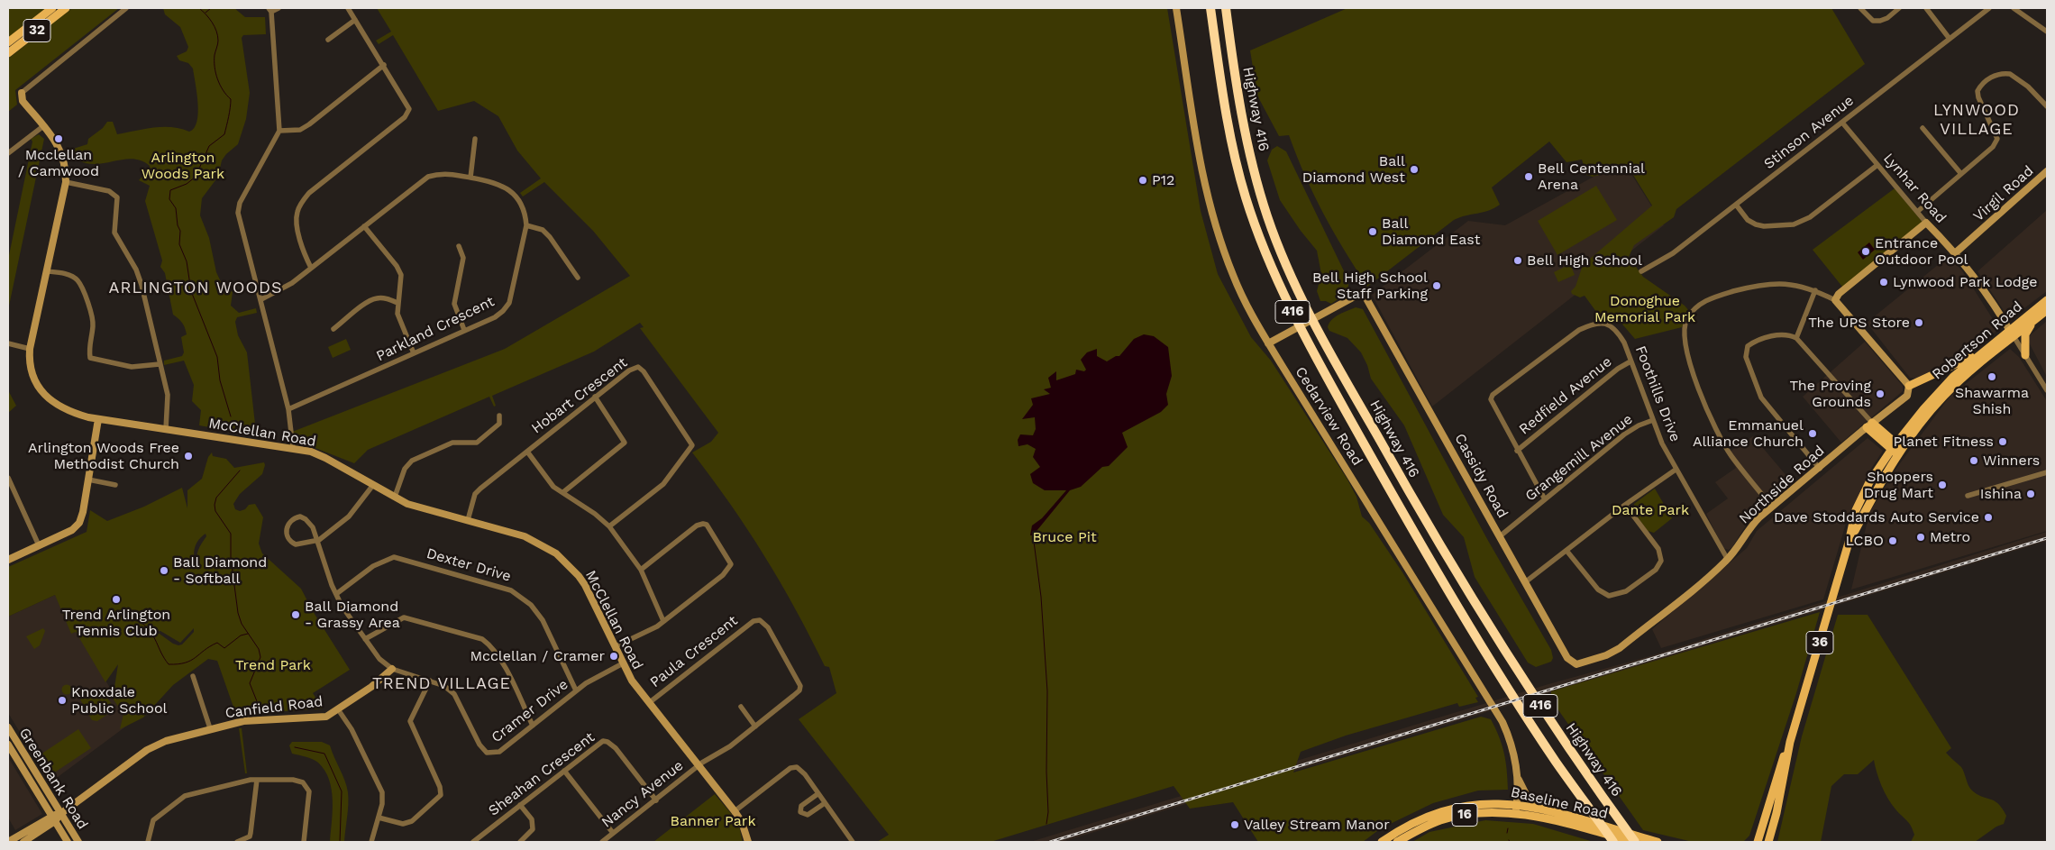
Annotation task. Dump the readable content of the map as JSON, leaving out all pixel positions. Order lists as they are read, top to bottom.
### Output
{
  "streets": {
    "highway": ["Highway 416", "416"],
    "main road": [
      "32",
      "Robertson Road",
      "36",
      "Baseline Road",
      "16"
    ],
    "street": [
      "Stinson Avenue",
      "Lynhar Road",
      "Virgil Road",
      "Parkland Crescent",
      "Foothills Drive",
      "Hobart Crescent",
      "Redfield Avenue",
      "Cedarview Road",
      "McClellan Road",
      "Grangemill Avenue",
      "Cassidy Road",
      "Northside Road",
      "Dexter Drive",
      "Paula Crescent",
      "Canfield Road",
      "Cramer Drive",
      "Sheahan Crescent",
      "Greenbank Road",
      "Nancy Avenue"
    ]
  },
  "crossings": [
    ["Highway 416", "Baseline Road"],
    ["Stinson Avenue", "Lynhar Road"],
    ["Lynhar Road", "Virgil Road"],
    ["Lynhar Road", "Robertson Road"],
    ["Foothills Drive", "Redfield Avenue"],
    ["Foothills Drive", "Grangemill Avenue"],
    ["Foothills Drive", "Northside Road"],
    ["Hobart Crescent", "McClellan Road"],
    ["Cedarview Road", "Cassidy Road"],
    ["Cedarview Road", "Baseline Road"],
    ["McClellan Road", "Paula Crescent"],
    ["McClellan Road", "Cramer Drive"],
    ["McClellan Road", "Nancy Avenue"],
    ["Grangemill Avenue", "Cassidy Road"],
    ["Cassidy Road", "Northside Road"],
    ["Dexter Drive", "Cramer Drive"],
    ["Paula Crescent", "Nancy Avenue"],
    ["Canfield Road", "Cramer Drive"],
    ["Canfield Road", "Greenbank Road"],
    ["Sheahan Crescent", "Nancy Avenue"]
  ],
  "districts": ["LYNWOOD VILLAGE", "ARLINGTON WOODS", "TREND VILLAGE"],
  "parks": [
    "Arlington Woods Park",
    "Donoghue Memorial Park",
    "Dante Park",
    "Bruce Pit",
    "Trend Park",
    "Banner Park"
  ],
  "places": [
    "Mcclellan / Camwood",
    "Ball Diamond West",
    "Bell Centennial Arena",
    "P12",
    "Ball Diamond East",
    "Entrance Outdoor Pool",
    "Bell High School",
    "Lynwood Park Lodge",
    "Bell High School Staff Parking",
    "The UPS Store",
    "Shawarma Shish",
    "The Proving Grounds",
    "Emmanuel Alliance Church",
    "Planet Fitness",
    "Arlington Woods Free Methodist Church",
    "Winners",
    "Shoppers Drug Mart",
    "Ishina",
    "Dave Stoddards Auto Service",
    "Metro",
    "LCBO",
    "Ball Diamond - Softball",
    "Trend Arlington Tennis Club",
    "Ball Diamond - Grassy Area",
    "Mcclellan / Cramer",
    "Knoxdale Public School",
    "Valley Stream Manor"
  ]
}
